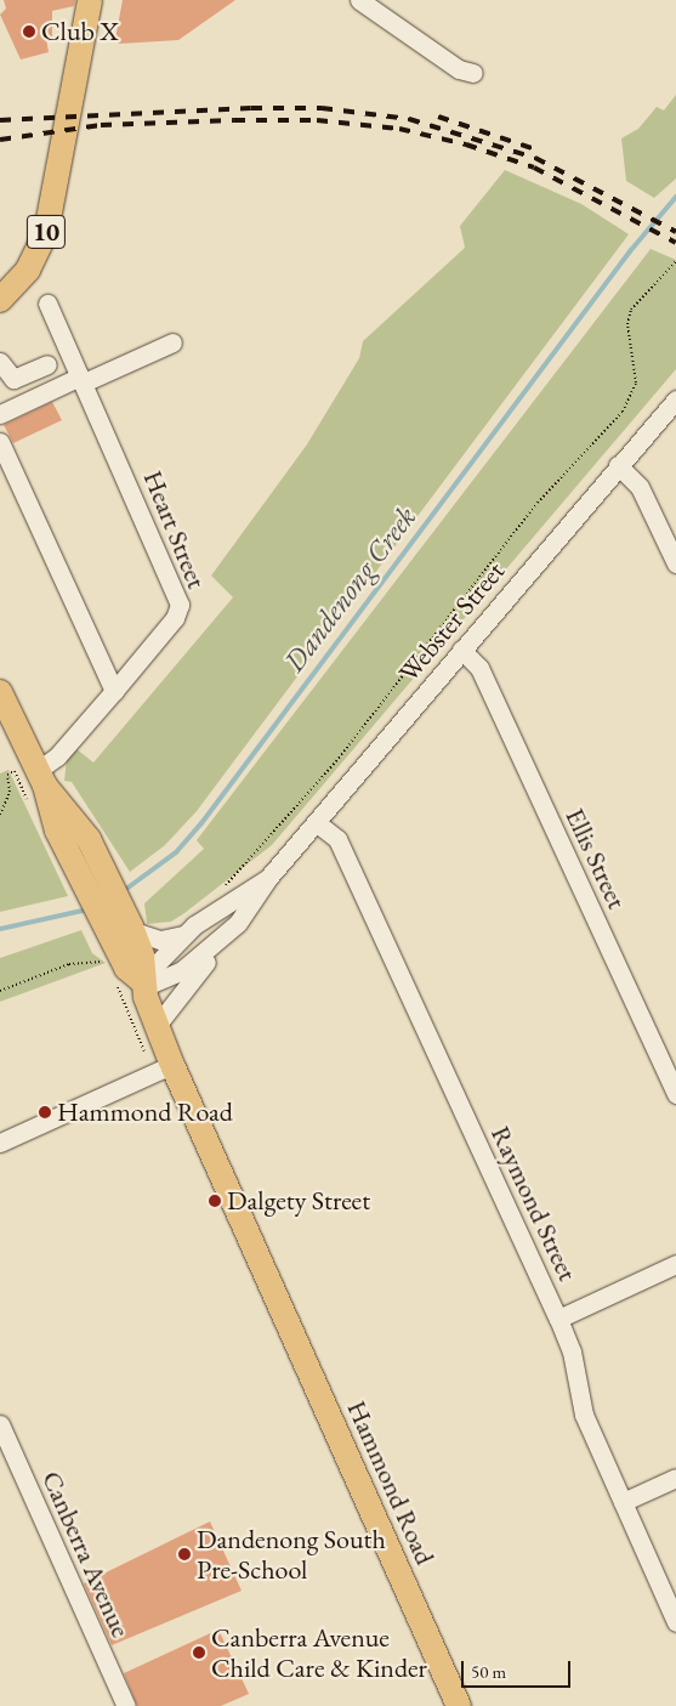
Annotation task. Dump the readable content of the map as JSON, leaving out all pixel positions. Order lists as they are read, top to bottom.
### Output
{
  "streets": {
    "main road": ["10", "Hammond Road"],
    "street": [
      "Heart Street",
      "Webster Street",
      "Ellis Street",
      "Raymond Street",
      "Canberra Avenue"
    ]
  },
  "crossings": [
    ["Heart Street", "Hammond Road"],
    ["Webster Street", "Ellis Street"],
    ["Webster Street", "Raymond Street"],
    ["Webster Street", "Hammond Road"]
  ],
  "water": ["Dandenong Creek"],
  "places": [
    "Club X",
    "Hammond Road",
    "Dalgety Street",
    "Dandenong South Pre-School",
    "Canberra Avenue Child Care & Kinder"
  ],
  "scale_bar": "50 m"
}
